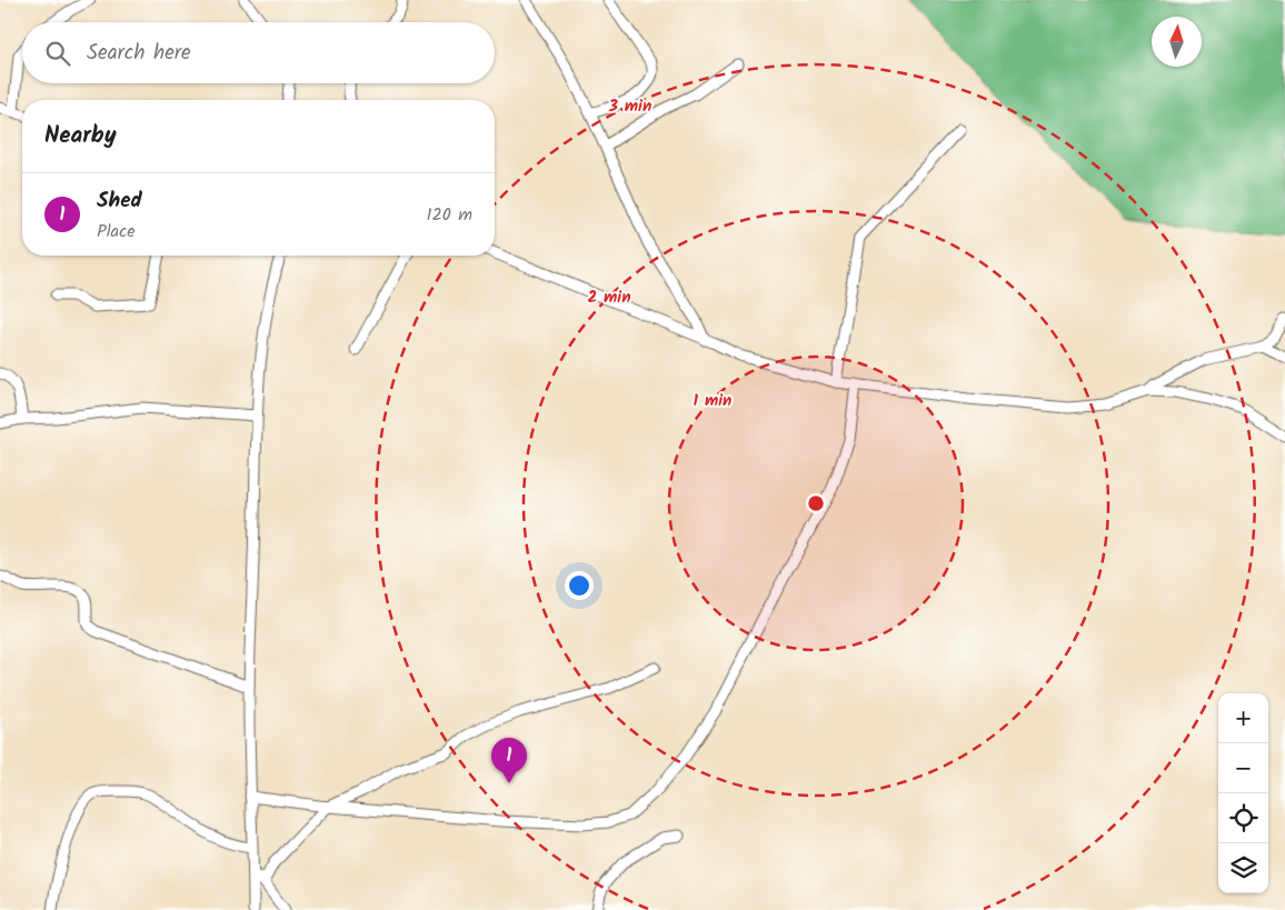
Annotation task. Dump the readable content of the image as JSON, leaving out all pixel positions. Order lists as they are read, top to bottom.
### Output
{
  "north": "top",
  "page": {
    "search": "Search here",
    "heading": "Nearby",
    "list": [
      {
        "mark": "1",
        "name": "Shed",
        "note": "Place",
        "value": "120 m"
      }
    ],
    "map_buttons": ["+", "−"],
    "pins": "1"
  },
  "rings": ["3 min", "2 min", "1 min"]
}
